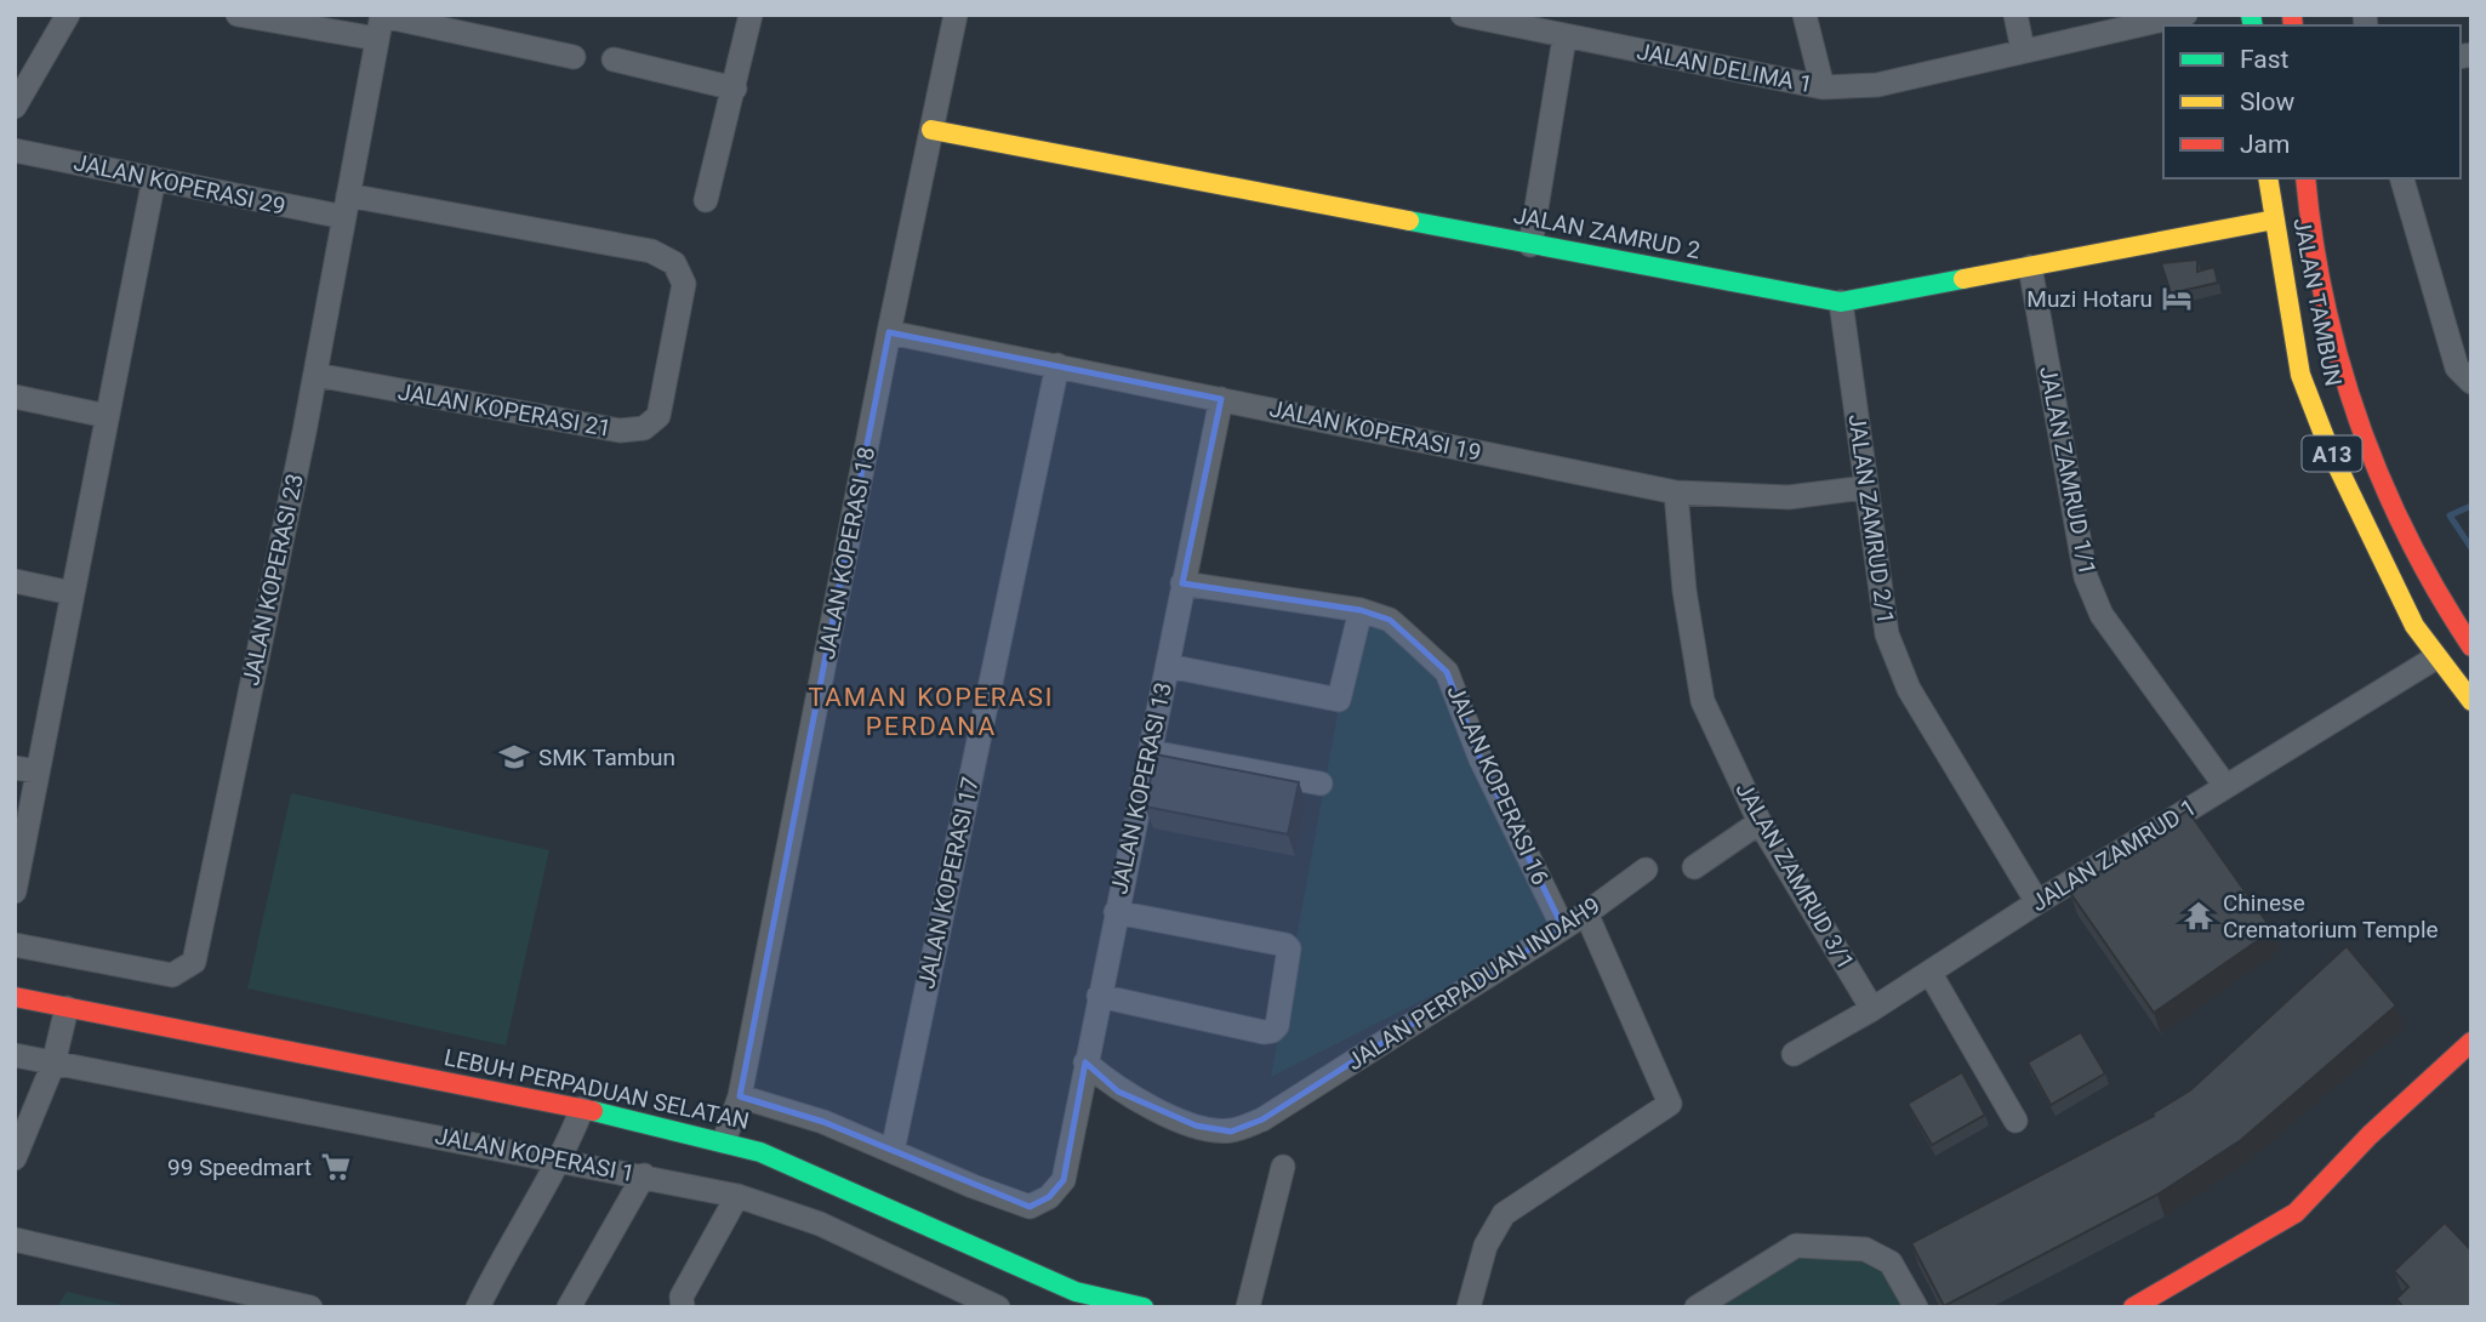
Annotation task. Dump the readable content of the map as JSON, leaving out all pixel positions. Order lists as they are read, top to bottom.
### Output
{
  "streets": {
    "street": [
      "JALAN DELIMA 1",
      "JALAN KOPERASI 29",
      "JALAN ZAMRUD 2",
      "JALAN TAMBUN",
      "JALAN KOPERASI 21",
      "JALAN KOPERASI 19",
      "A13",
      "JALAN ZAMRUD 1/1",
      "JALAN ZAMRUD 2/1",
      "JALAN KOPERASI 18",
      "JALAN KOPERASI 23",
      "JALAN KOPERASI 16",
      "JALAN KOPERASI 13",
      "JALAN ZAMRUD 1",
      "JALAN ZAMRUD 3/1",
      "JALAN KOPERASI 17",
      "JALAN PERPADUAN INDAH9",
      "LEBUH PERPADUAN SELATAN",
      "JALAN KOPERASI 1"
    ]
  },
  "crossings": [
    ["JALAN KOPERASI 29", "JALAN KOPERASI 21"],
    ["JALAN KOPERASI 29", "JALAN KOPERASI 23"],
    ["JALAN ZAMRUD 2", "JALAN TAMBUN"],
    ["JALAN ZAMRUD 2", "JALAN ZAMRUD 1/1"],
    ["JALAN ZAMRUD 2", "JALAN ZAMRUD 2/1"],
    ["JALAN ZAMRUD 2", "JALAN KOPERASI 18"],
    ["JALAN TAMBUN", "JALAN ZAMRUD 1"],
    ["JALAN KOPERASI 21", "JALAN KOPERASI 23"],
    ["JALAN KOPERASI 19", "JALAN ZAMRUD 2/1"],
    ["JALAN KOPERASI 19", "JALAN KOPERASI 18"],
    ["JALAN KOPERASI 19", "JALAN KOPERASI 13"],
    ["JALAN KOPERASI 19", "JALAN ZAMRUD 3/1"],
    ["JALAN KOPERASI 19", "JALAN KOPERASI 17"],
    ["JALAN ZAMRUD 1/1", "JALAN ZAMRUD 1"],
    ["JALAN ZAMRUD 2/1", "JALAN ZAMRUD 1"],
    ["JALAN KOPERASI 18", "LEBUH PERPADUAN SELATAN"],
    ["JALAN KOPERASI 16", "JALAN KOPERASI 13"],
    ["JALAN KOPERASI 16", "JALAN PERPADUAN INDAH9"],
    ["JALAN KOPERASI 13", "JALAN KOPERASI 17"],
    ["JALAN KOPERASI 13", "JALAN PERPADUAN INDAH9"],
    ["JALAN ZAMRUD 1", "JALAN ZAMRUD 3/1"]
  ],
  "districts": ["TAMAN KOPERASI PERDANA"],
  "places": {
    "hotel": ["Muzi Hotaru"],
    "school or university": ["SMK Tambun"],
    "temple": ["Chinese Crematorium Temple"],
    "supermarket": ["99 Speedmart"]
  },
  "legend": ["Fast", "Slow", "Jam"]
}
